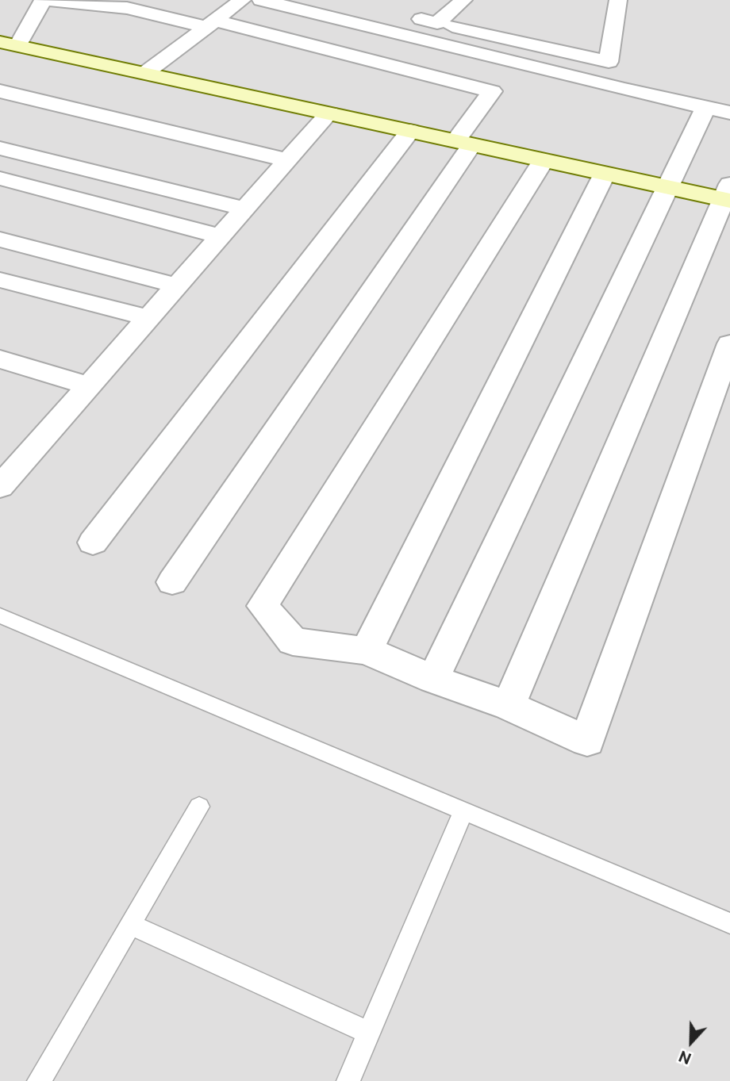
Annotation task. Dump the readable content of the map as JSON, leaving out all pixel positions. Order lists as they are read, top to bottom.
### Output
{
  "north": "bottom"
}
